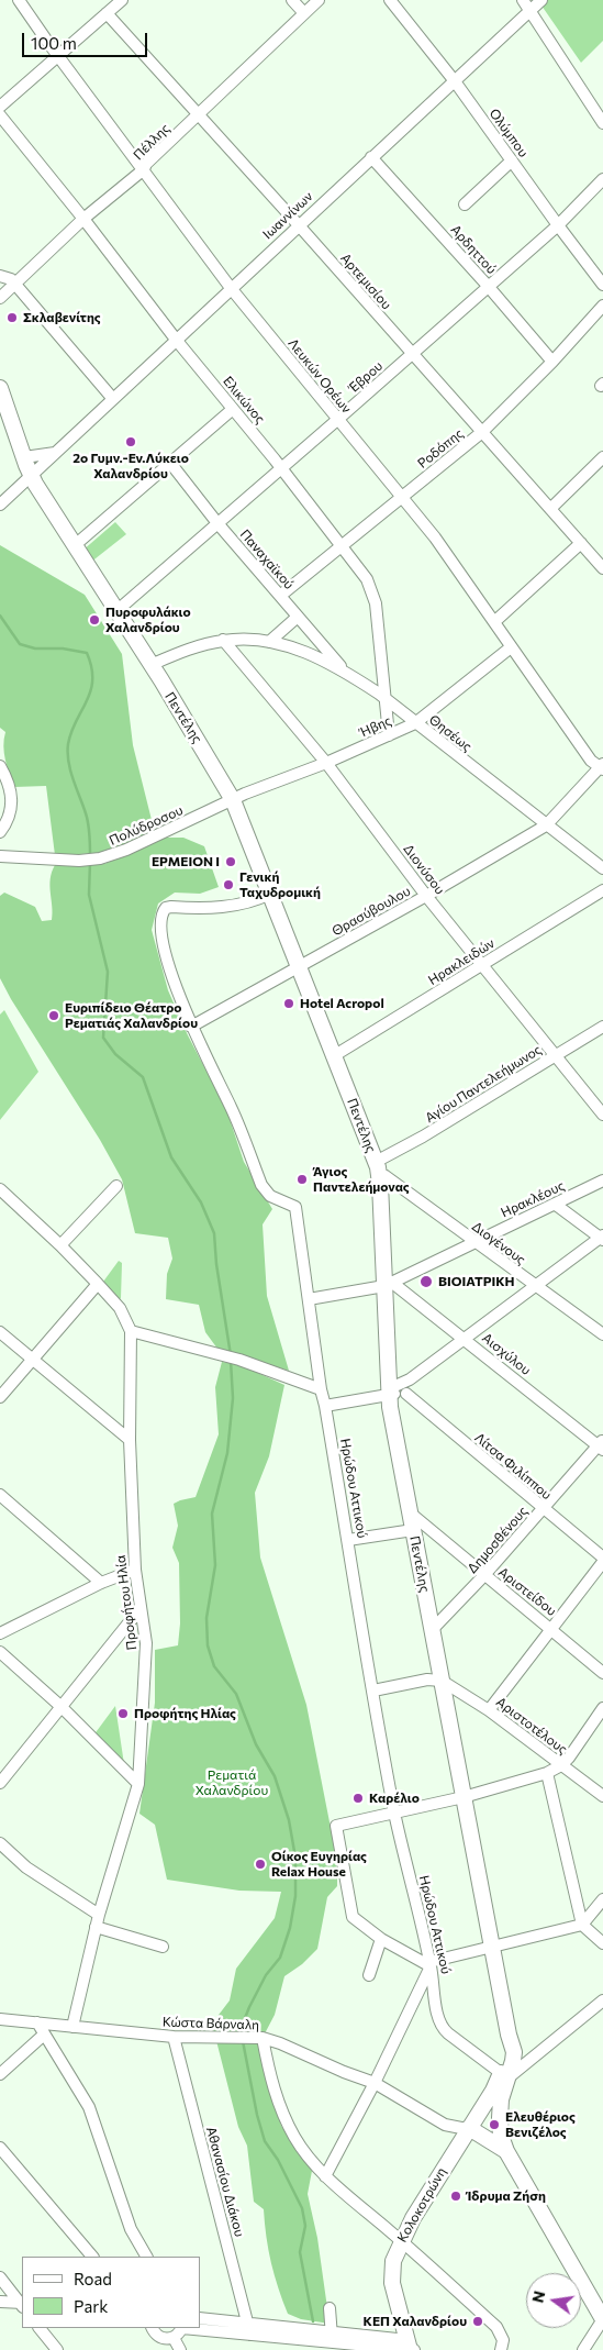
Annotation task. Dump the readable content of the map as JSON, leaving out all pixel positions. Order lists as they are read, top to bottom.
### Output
{
  "streets": {
    "main road": ["Πεντέλης", "Κολοκοτρώνη"],
    "street": [
      "Ολύμπου",
      "Πέλλης",
      "Ιωαννίνων",
      "Αρδηττού",
      "Αρτεμισίου",
      "Λευκών Ορέων",
      "Έβρου",
      "Ελικώνος",
      "Ροδόπης",
      "Παναχαϊκού",
      "Ήβης",
      "Θησέως",
      "Πολύδροσου",
      "Διονύσου",
      "Θρασύβουλου",
      "Ηρακλειδών",
      "Αγίου Παντελεήμωνος",
      "Ηρακλέους",
      "Διογένους",
      "Αισχύλου",
      "Λίτσα Φιλίππου",
      "Ηρώδου Αττικού",
      "Δημοσθένους",
      "Αριστείδου",
      "Προφήτου Ηλία",
      "Αριστοτέλους",
      "Κώστα Βάρναλη",
      "Αθανασίου Διάκου"
    ]
  },
  "crossings": [
    ["Ολύμπου", "Ιωαννίνων"],
    ["Ολύμπου", "Έβρου"],
    ["Πέλλης", "Αρτεμισίου"],
    ["Πέλλης", "Λευκών Ορέων"],
    ["Πέλλης", "Ελικώνος"],
    ["Ιωαννίνων", "Αρδηττού"],
    ["Ιωαννίνων", "Αρτεμισίου"],
    ["Ιωαννίνων", "Λευκών Ορέων"],
    ["Ιωαννίνων", "Ελικώνος"],
    ["Ιωαννίνων", "Πεντέλης"],
    ["Αρδηττού", "Έβρου"],
    ["Αρδηττού", "Ροδόπης"],
    ["Αρτεμισίου", "Έβρου"],
    ["Αρτεμισίου", "Ροδόπης"],
    ["Λευκών Ορέων", "Έβρου"],
    ["Λευκών Ορέων", "Ροδόπης"],
    ["Λευκών Ορέων", "Ήβης"],
    ["Λευκών Ορέων", "Θρασύβουλου"],
    ["Έβρου", "Ελικώνος"],
    ["Έβρου", "Παναχαϊκού"],
    ["Έβρου", "Πεντέλης"],
    ["Ελικώνος", "Ροδόπης"],
    ["Ελικώνος", "Ήβης"],
    ["Ελικώνος", "Θησέως"],
    ["Ροδόπης", "Παναχαϊκού"],
    ["Παναχαϊκού", "Θησέως"],
    ["Πεντέλης", "Ήβης"],
    ["Πεντέλης", "Θησέως"],
    ["Πεντέλης", "Πολύδροσου"],
    ["Πεντέλης", "Θρασύβουλου"],
    ["Πεντέλης", "Ηρακλειδών"],
    ["Πεντέλης", "Αγίου Παντελεήμωνος"],
    ["Πεντέλης", "Ηρακλέους"],
    ["Πεντέλης", "Διογένους"],
    ["Πεντέλης", "Αισχύλου"],
    ["Πεντέλης", "Ηρώδου Αττικού"],
    ["Πεντέλης", "Δημοσθένους"],
    ["Πεντέλης", "Αριστείδου"],
    ["Πεντέλης", "Αριστοτέλους"],
    ["Ήβης", "Θησέως"],
    ["Ήβης", "Πολύδροσου"],
    ["Ήβης", "Διονύσου"],
    ["Θησέως", "Διονύσου"],
    ["Θησέως", "Θρασύβουλου"],
    ["Διονύσου", "Θρασύβουλου"],
    ["Διονύσου", "Ηρακλειδών"],
    ["Διονύσου", "Αγίου Παντελεήμωνος"],
    ["Θρασύβουλου", "Ηρώδου Αττικού"],
    ["Αγίου Παντελεήμωνος", "Διογένους"],
    ["Ηρακλέους", "Διογένους"],
    ["Ηρακλέους", "Αισχύλου"],
    ["Ηρακλέους", "Ηρώδου Αττικού"],
    ["Αισχύλου", "Δημοσθένους"],
    ["Λίτσα Φιλίππου", "Δημοσθένους"],
    ["Ηρώδου Αττικού", "Κολοκοτρώνη"],
    ["Δημοσθένους", "Αριστείδου"],
    ["Προφήτου Ηλία", "Κώστα Βάρναλη"],
    ["Κώστα Βάρναλη", "Αθανασίου Διάκου"],
    ["Κώστα Βάρναλη", "Κολοκοτρώνη"]
  ],
  "parks": ["Ρεματιά Χαλανδρίου"],
  "places": [
    "Σκλαβενίτης",
    "2ο Γυμν.-Εν.Λύκειο Χαλανδρίου",
    "Πυροφυλάκιο Χαλανδρίου",
    "ΕΡΜΕΙΟΝ Ι",
    "Γενική Ταχυδρομική",
    "Hotel Acropol",
    "Ευριπίδειο Θέατρο Ρεματιάς Χαλανδρίου",
    "Άγιος Παντελεήμονας",
    "ΒΙΟΙΑΤΡΙΚΗ",
    "Προφήτης Ηλίας",
    "Καρέλιο",
    "Οίκος Ευγηρίας Relax House",
    "Ελευθέριος Βενιζέλος",
    "Ίδρυμα Ζήση",
    "KΕΠ Χαλανδρίου"
  ],
  "legend": ["Road", "Park"],
  "scale_bar": "100 m",
  "north": "left"
}
